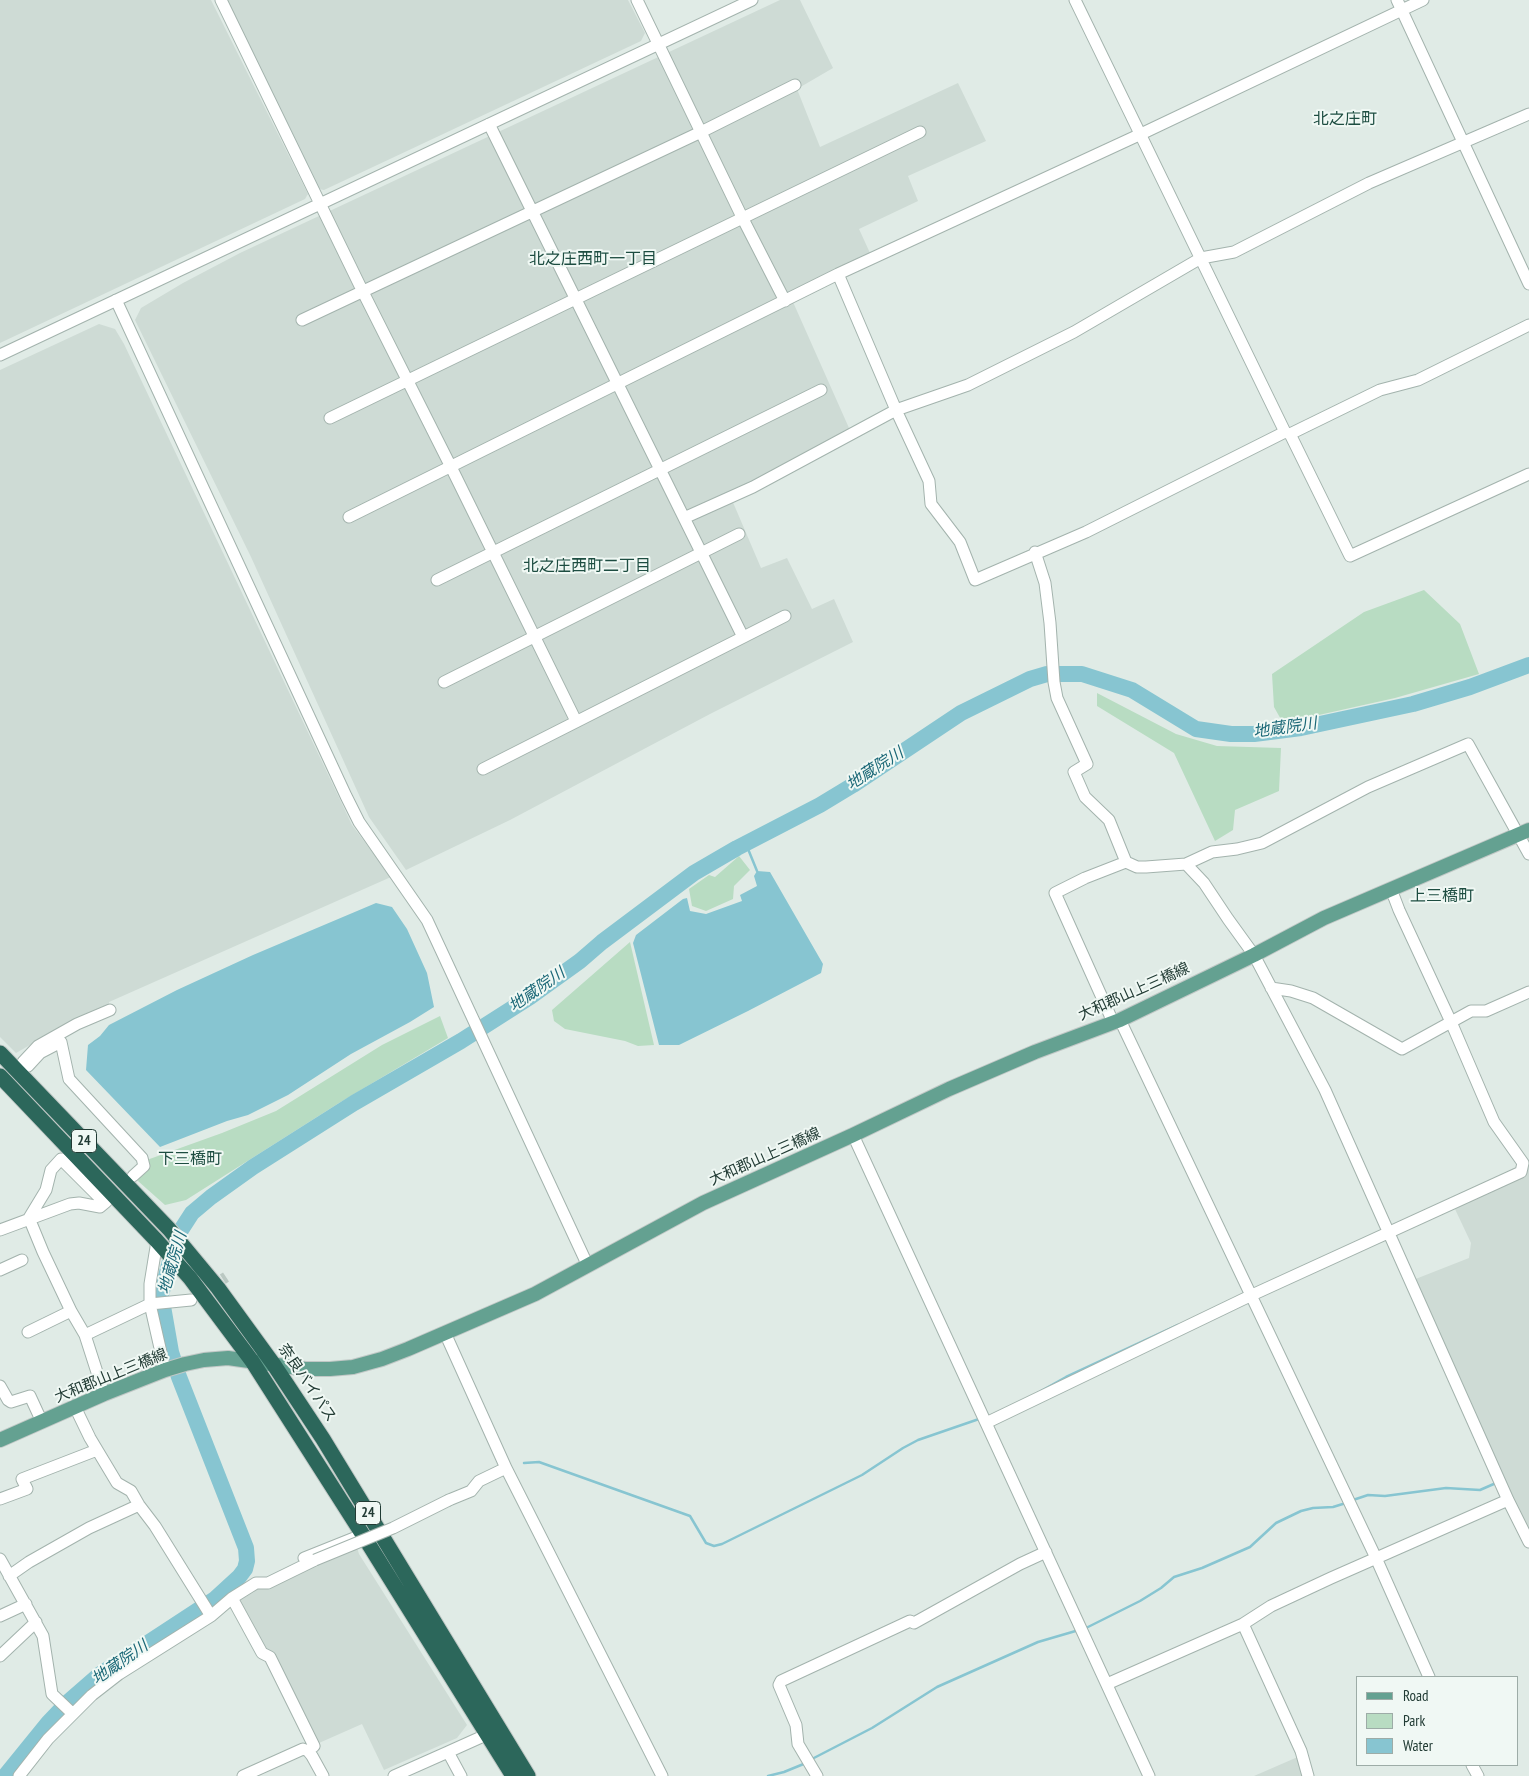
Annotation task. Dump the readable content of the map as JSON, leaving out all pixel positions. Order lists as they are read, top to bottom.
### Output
{
  "streets": {
    "highway": ["24", "奈良バイパス"],
    "main road": ["大和郡山上三橋線"]
  },
  "crossings": [
    ["大和郡山上三橋線", "24"],
    ["大和郡山上三橋線", "奈良バイパス"]
  ],
  "districts": [
    "北之庄町",
    "北之庄西町一丁目",
    "北之庄西町二丁目",
    "上三橋町",
    "下三橋町"
  ],
  "water": ["地蔵院川"],
  "legend": ["Road", "Park", "Water"]
}
